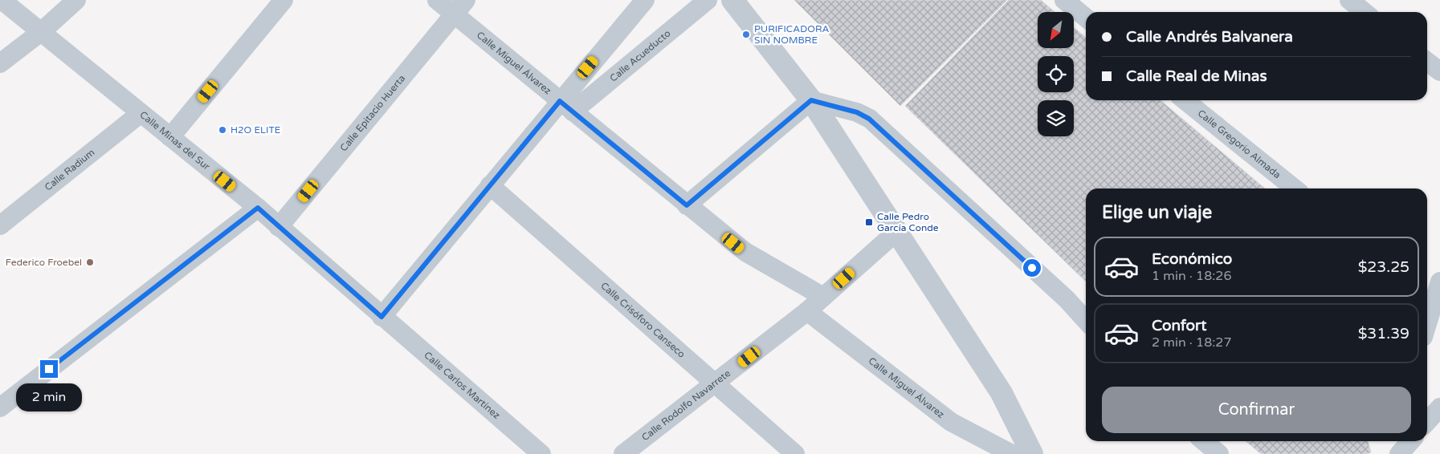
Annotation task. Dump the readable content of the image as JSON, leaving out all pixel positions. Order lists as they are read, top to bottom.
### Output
{
  "streets": {
    "street": [
      "Calle Acueducto",
      "Calle Miguel Álvarez",
      "Calle Epitacio Huerta",
      "Calle Minas del Sur",
      "Calle Gregorio Almada",
      "Calle Radium",
      "Calle Crisóforo Canseco",
      "Calle Carlos Martínez",
      "Calle Rodolfo Navarrete"
    ]
  },
  "crossings": [
    ["Calle Acueducto", "Calle Miguel Álvarez"],
    ["Calle Miguel Álvarez", "Calle Epitacio Huerta"],
    ["Calle Miguel Álvarez", "Calle Rodolfo Navarrete"],
    ["Calle Epitacio Huerta", "Calle Minas del Sur"],
    ["Calle Minas del Sur", "Calle Radium"],
    ["Calle Minas del Sur", "Calle Carlos Martínez"],
    ["Calle Crisóforo Canseco", "Calle Rodolfo Navarrete"]
  ],
  "places": {
    "other": ["PURIFICADORA SIN NOMBRE", "H2O ELITE", "Federico Froebel"],
    "transit": ["Calle Pedro García Conde"]
  },
  "north": "bottom left",
  "page": {
    "banner": ["Calle Andrés Balvanera", "Calle Real de Minas"],
    "heading": "Elige un viaje",
    "list": [
      {
        "name": "Económico",
        "note": "1 min · 18:26",
        "value": "$23.25"
      },
      {
        "name": "Confort",
        "note": "2 min · 18:27",
        "value": "$31.39"
      }
    ],
    "buttons": "Confirmar",
    "bubble": "2 min"
  }
}
